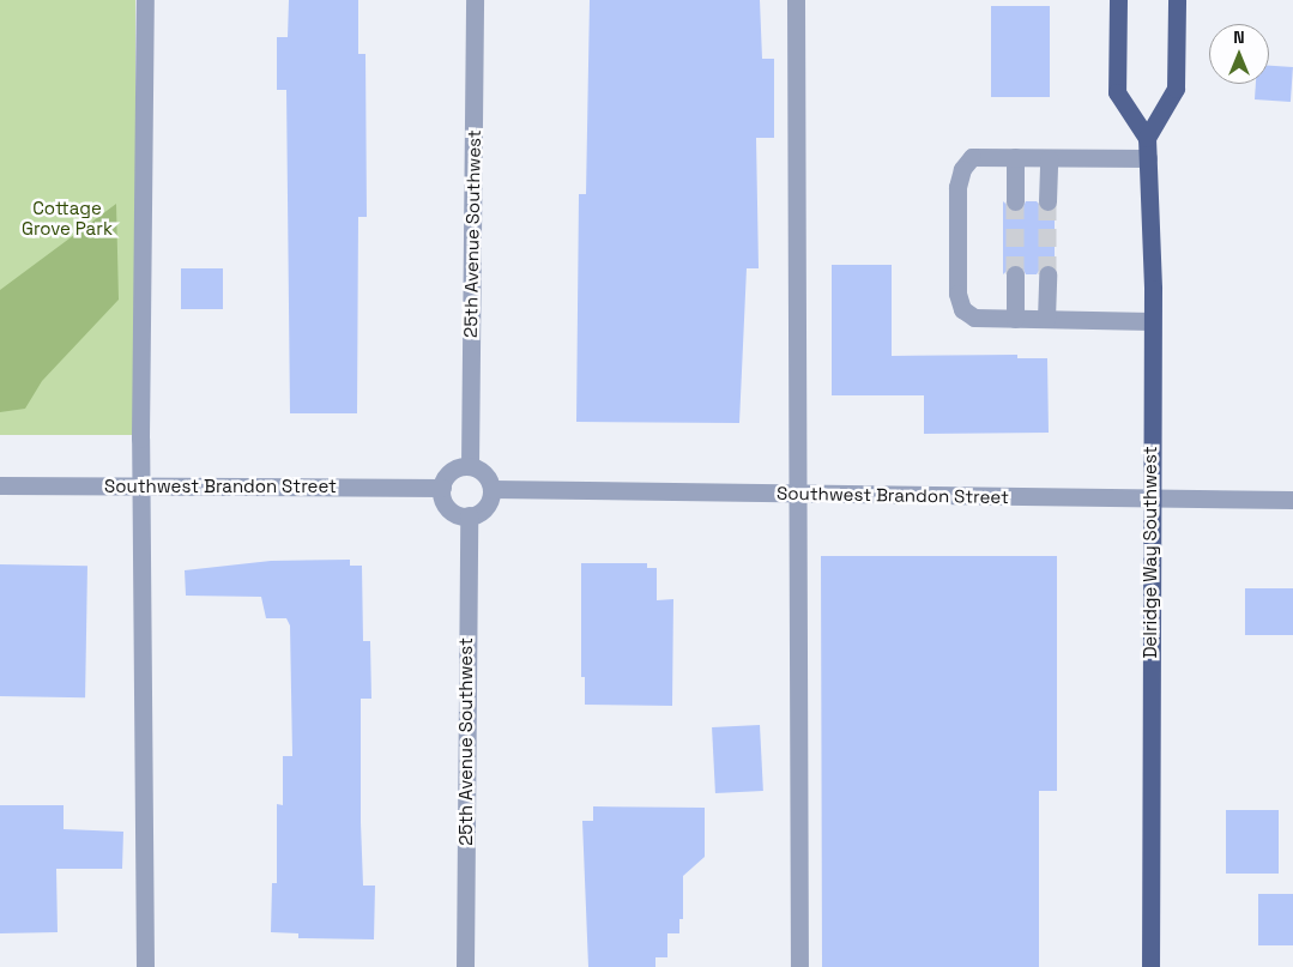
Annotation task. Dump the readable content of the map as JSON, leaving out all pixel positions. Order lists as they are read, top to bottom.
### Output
{
  "streets": {
    "main road": ["Delridge Way Southwest"],
    "street": ["25th Avenue Southwest", "Southwest Brandon Street"]
  },
  "crossings": [
    ["25th Avenue Southwest", "Southwest Brandon Street"],
    ["Southwest Brandon Street", "Delridge Way Southwest"]
  ],
  "parks": ["Cottage Grove Park"],
  "north": "top"
}
